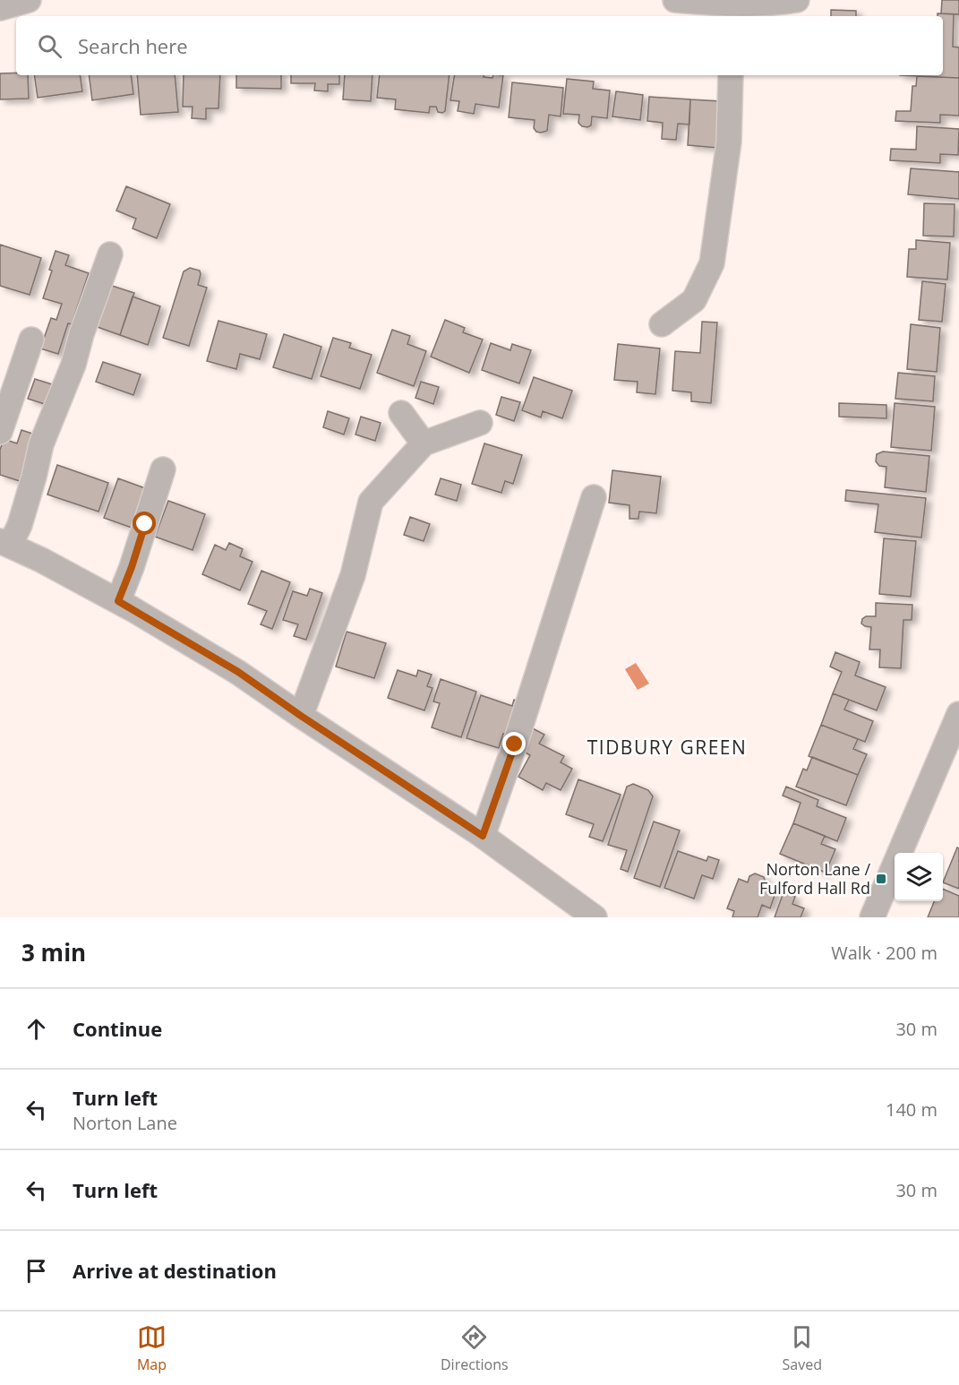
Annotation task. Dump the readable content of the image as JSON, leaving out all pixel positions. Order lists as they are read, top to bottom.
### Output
{
  "districts": ["TIDBURY GREEN"],
  "places": {
    "transit": ["Norton Lane / Fulford Hall Rd"]
  },
  "page": {
    "search": "Search here",
    "heading": ["3 min", "Walk · 200 m"],
    "list": [
      ["Continue", "30 m"],
      ["Turn left", "Norton Lane", "140 m"],
      ["Turn left", "30 m"],
      "Arrive at destination"
    ],
    "nav": ["Map", "Directions", "Saved"]
  }
}
